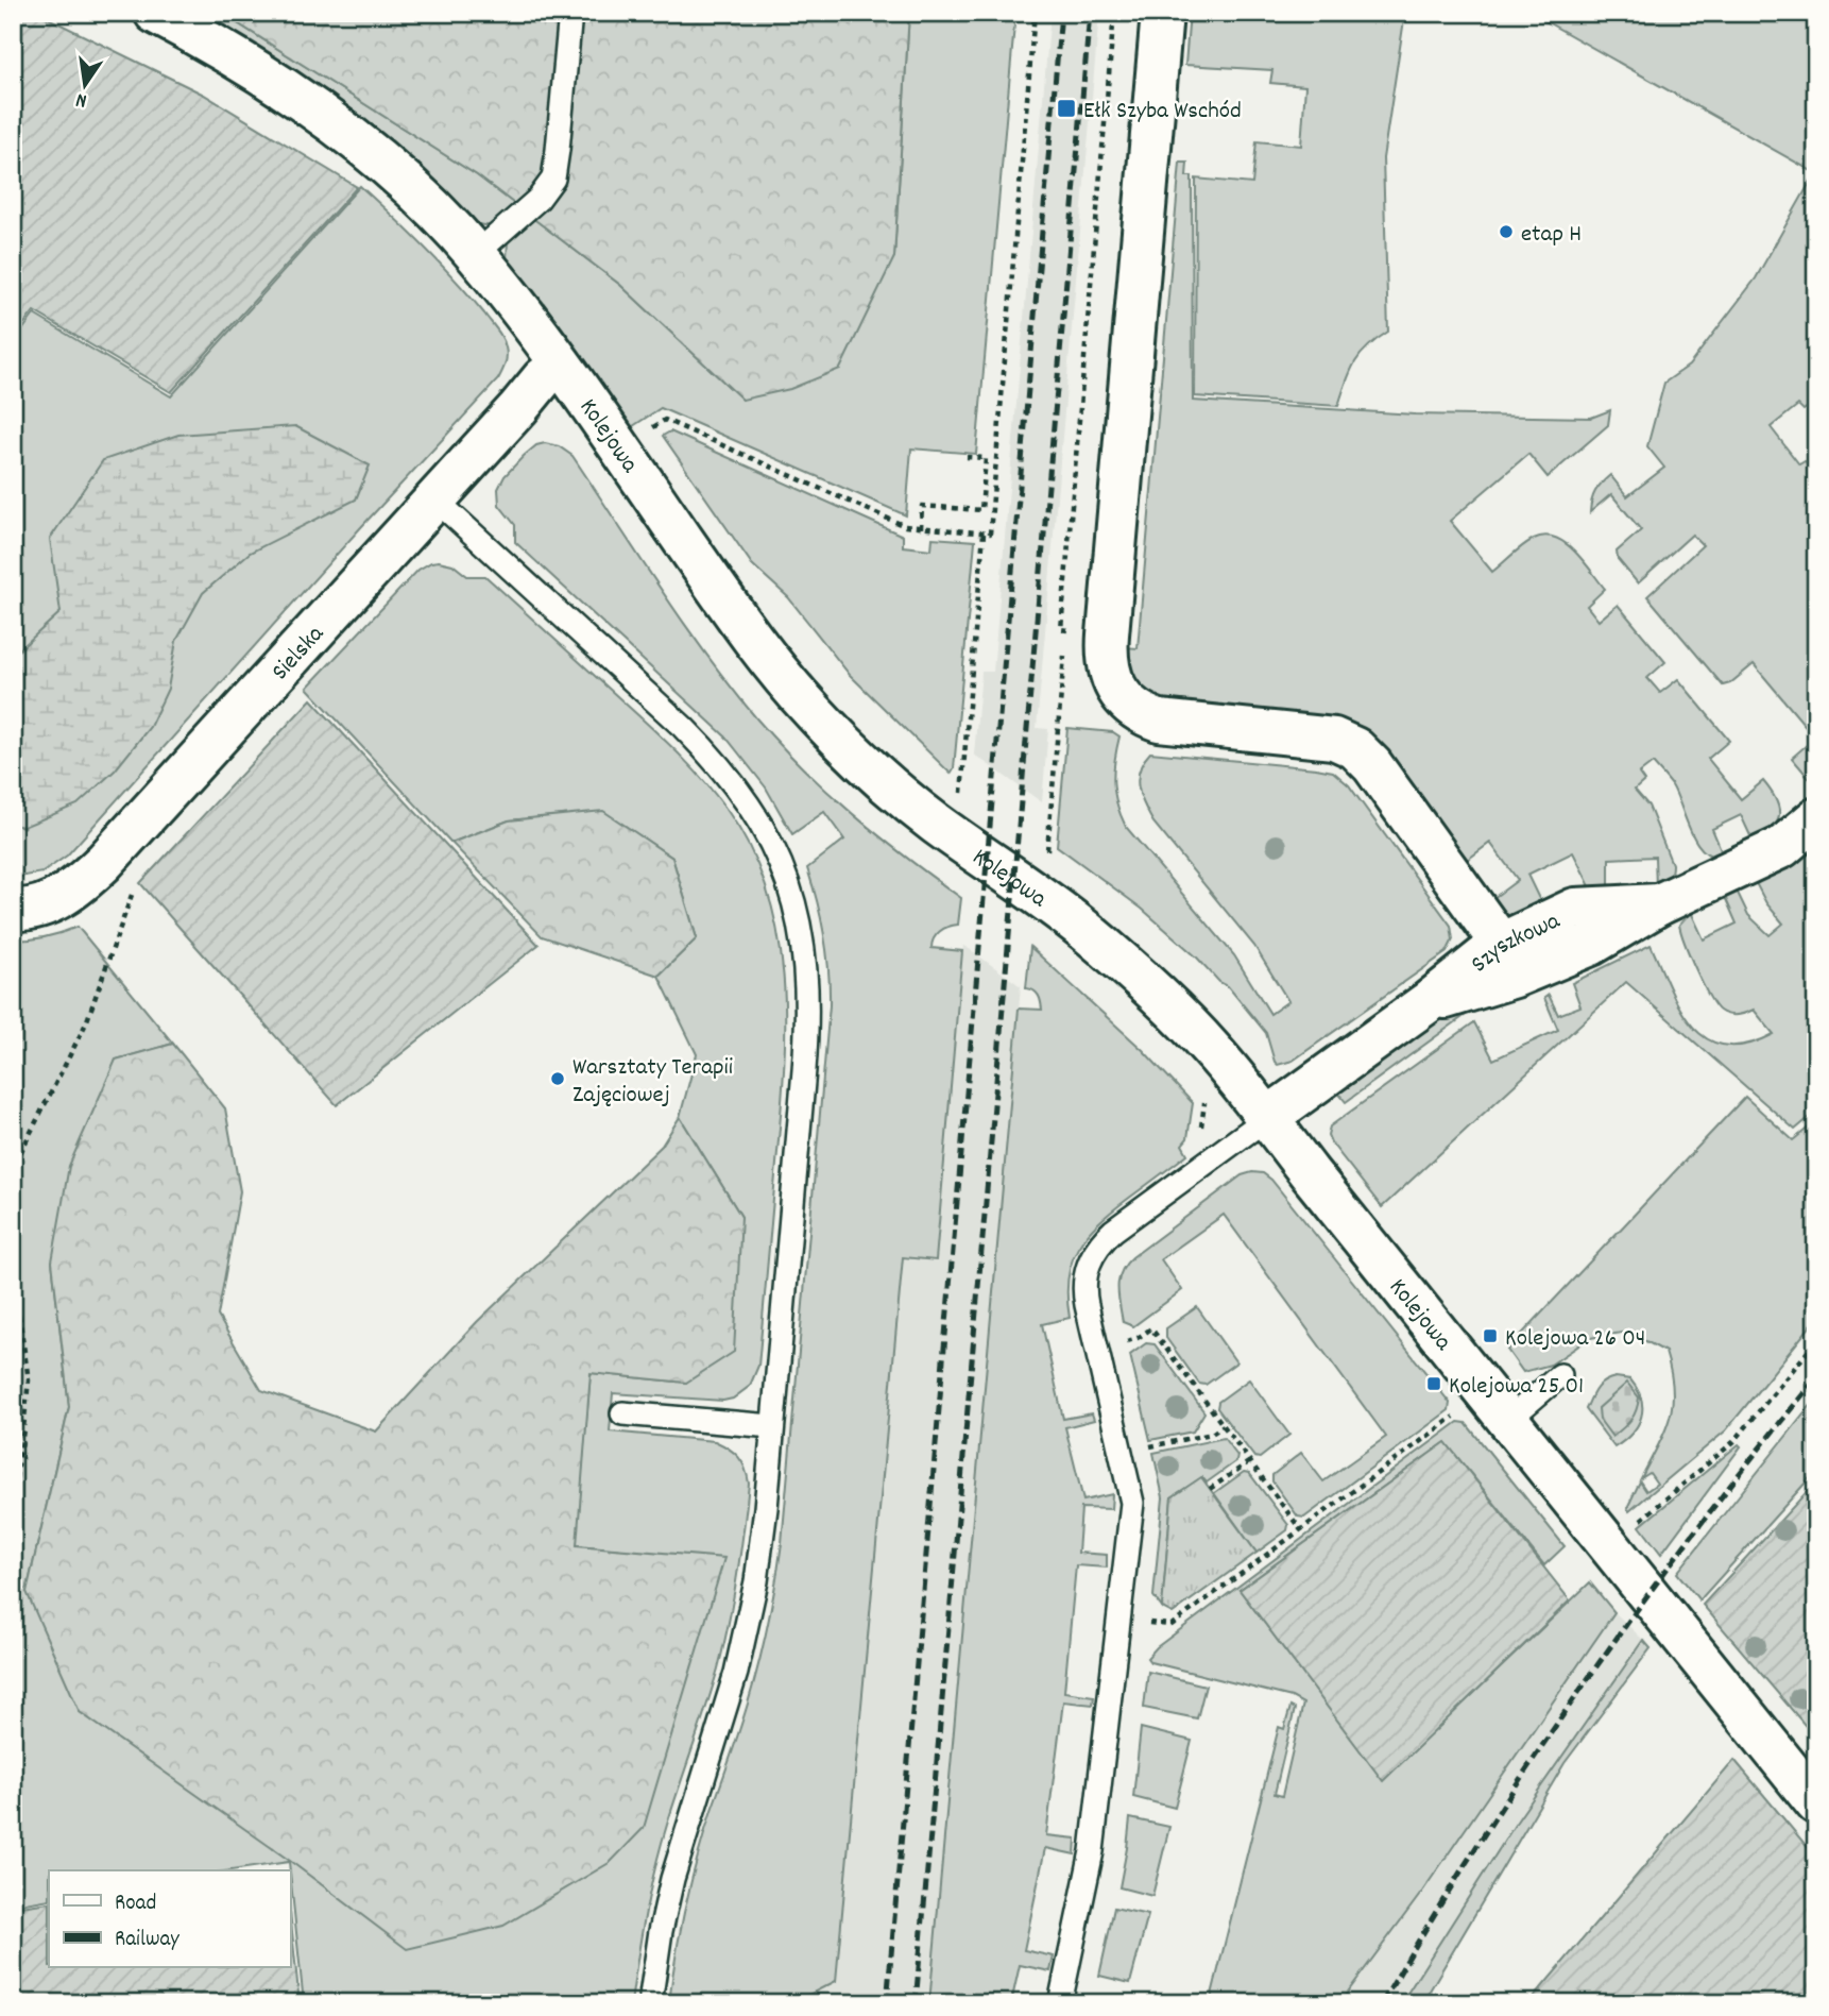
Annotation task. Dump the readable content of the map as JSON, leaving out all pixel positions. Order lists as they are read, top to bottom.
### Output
{
  "streets": {
    "street": ["Kolejowa", "Sielska", "Szyszkowa"]
  },
  "crossings": [
    ["Kolejowa", "Sielska"],
    ["Kolejowa", "Szyszkowa"]
  ],
  "places": {
    "transit": ["Ełk Szyba Wschód", "Kolejowa 26 04", "Kolejowa 25 01"],
    "other": ["etap H", "Warsztaty Terapii Zajęciowej"]
  },
  "legend": ["Road", "Railway"],
  "north": "bottom"
}
